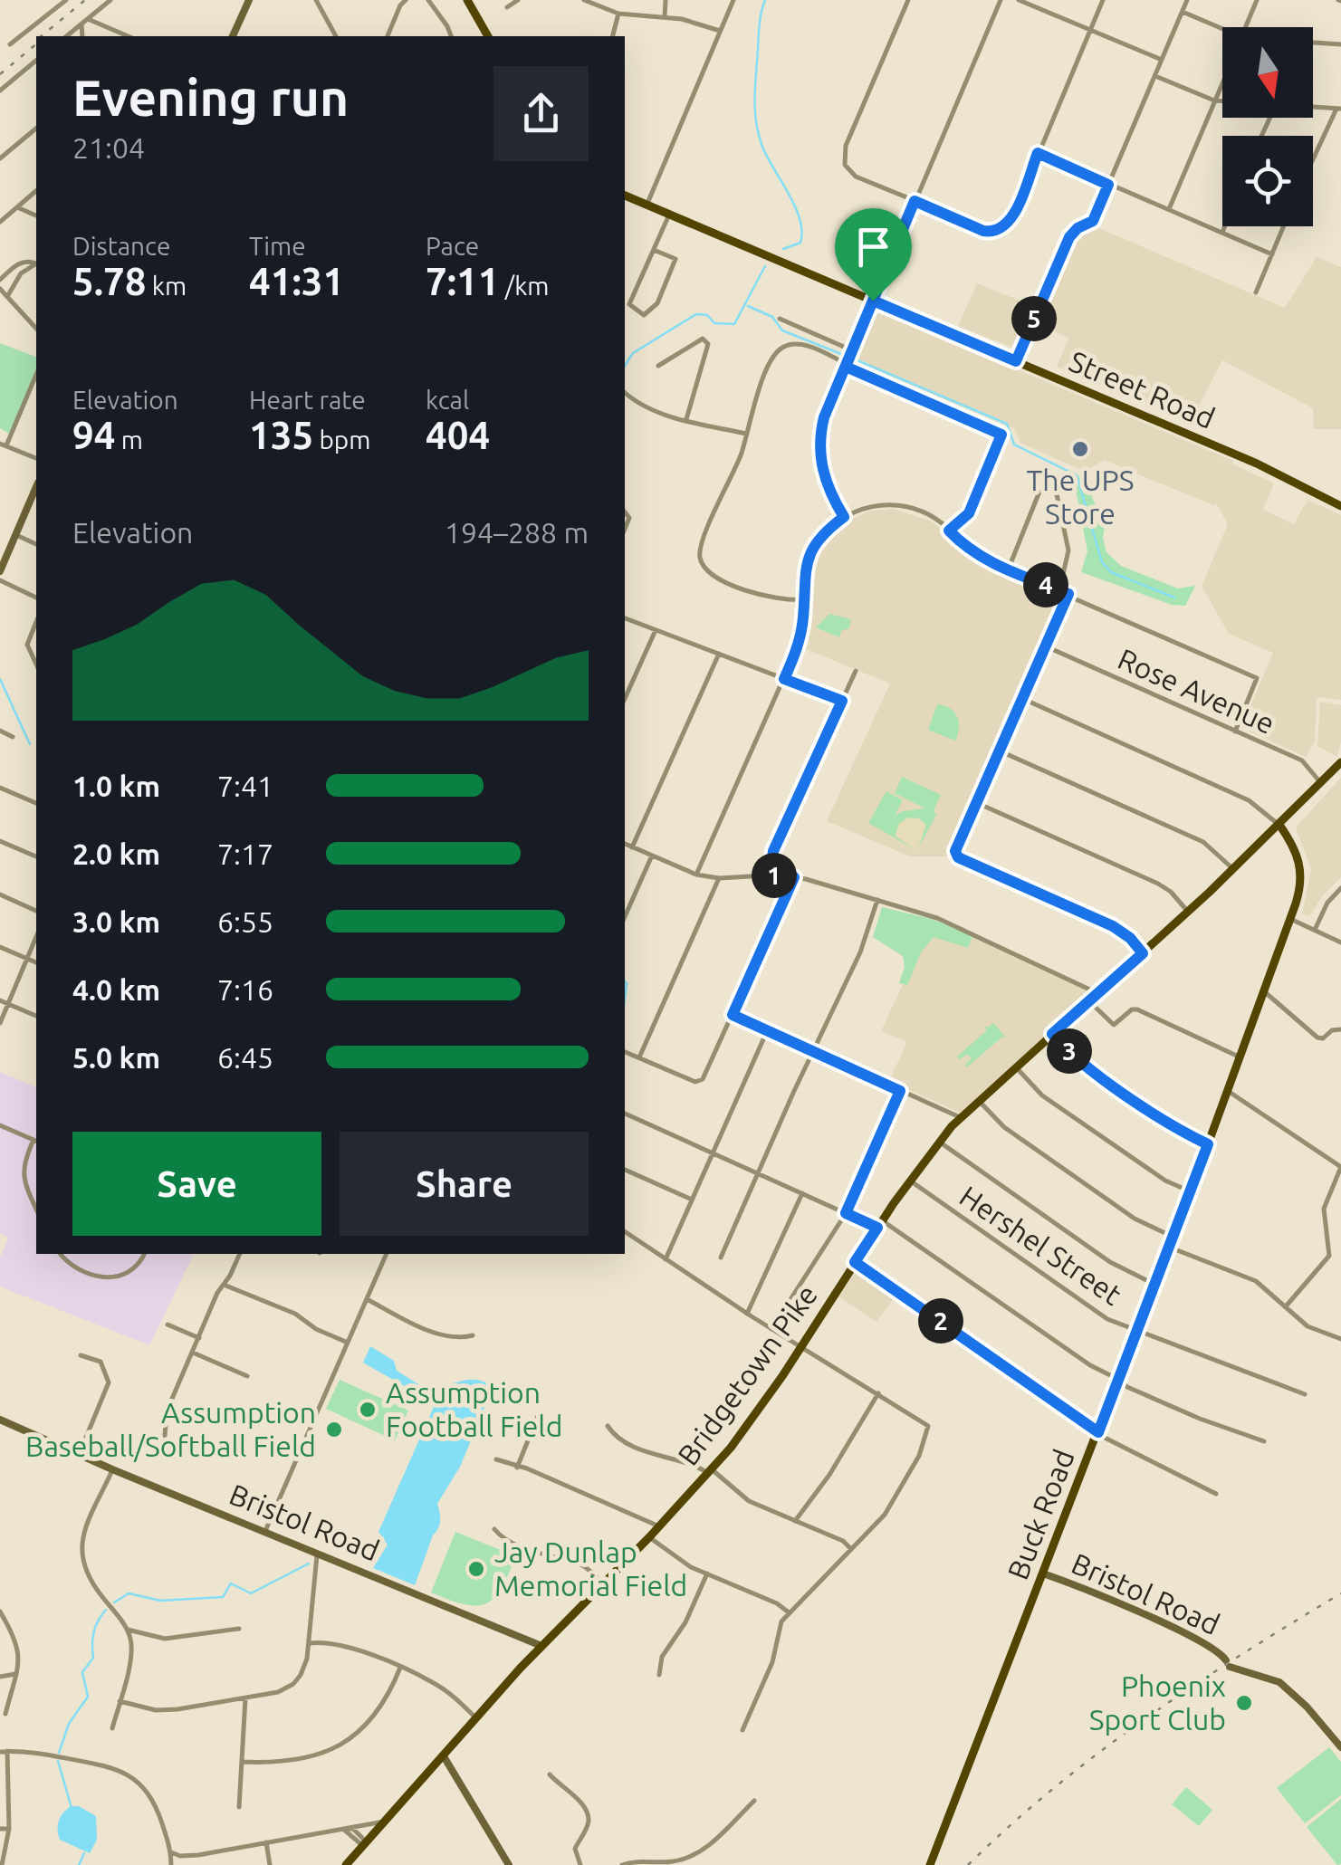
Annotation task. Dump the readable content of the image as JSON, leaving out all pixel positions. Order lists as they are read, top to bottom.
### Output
{
  "streets": {
    "main road": [
      "Street Road",
      "Bridgetown Pike",
      "Buck Road",
      "Bristol Road"
    ],
    "street": ["Rose Avenue", "Hershel Street"]
  },
  "crossings": [
    ["Rose Avenue", "Bridgetown Pike"],
    ["Hershel Street", "Bridgetown Pike"],
    ["Hershel Street", "Buck Road"],
    ["Bridgetown Pike", "Buck Road"],
    ["Bridgetown Pike", "Bristol Road"],
    ["Buck Road", "Bristol Road"]
  ],
  "places": [
    "The UPS Store",
    "Assumption Football Field",
    "Assumption Baseball/Softball Field",
    "Jay Dunlap Memorial Field",
    "Phoenix Sport Club"
  ],
  "north": "bottom",
  "page": {
    "heading": ["Evening run", "21:04"],
    "stats": [
      ["Distance", "5.78 km"],
      ["Time", "41:31"],
      ["Pace", "7:11 /km"],
      ["Elevation", "94 m"],
      ["Heart rate", "135 bpm"],
      ["kcal", "404"]
    ],
    "pins": [
      "5",
      "4",
      "1",
      "3",
      "2"
    ],
    "chart": ["Elevation", "194–288 m"],
    "list": [
      {
        "name": "1.0 km",
        "note": "7:41"
      },
      {
        "name": "2.0 km",
        "note": "7:17"
      },
      {
        "name": "3.0 km",
        "note": "6:55"
      },
      {
        "name": "4.0 km",
        "note": "7:16"
      },
      {
        "name": "5.0 km",
        "note": "6:45"
      }
    ],
    "buttons": ["Save", "Share"]
  }
}
